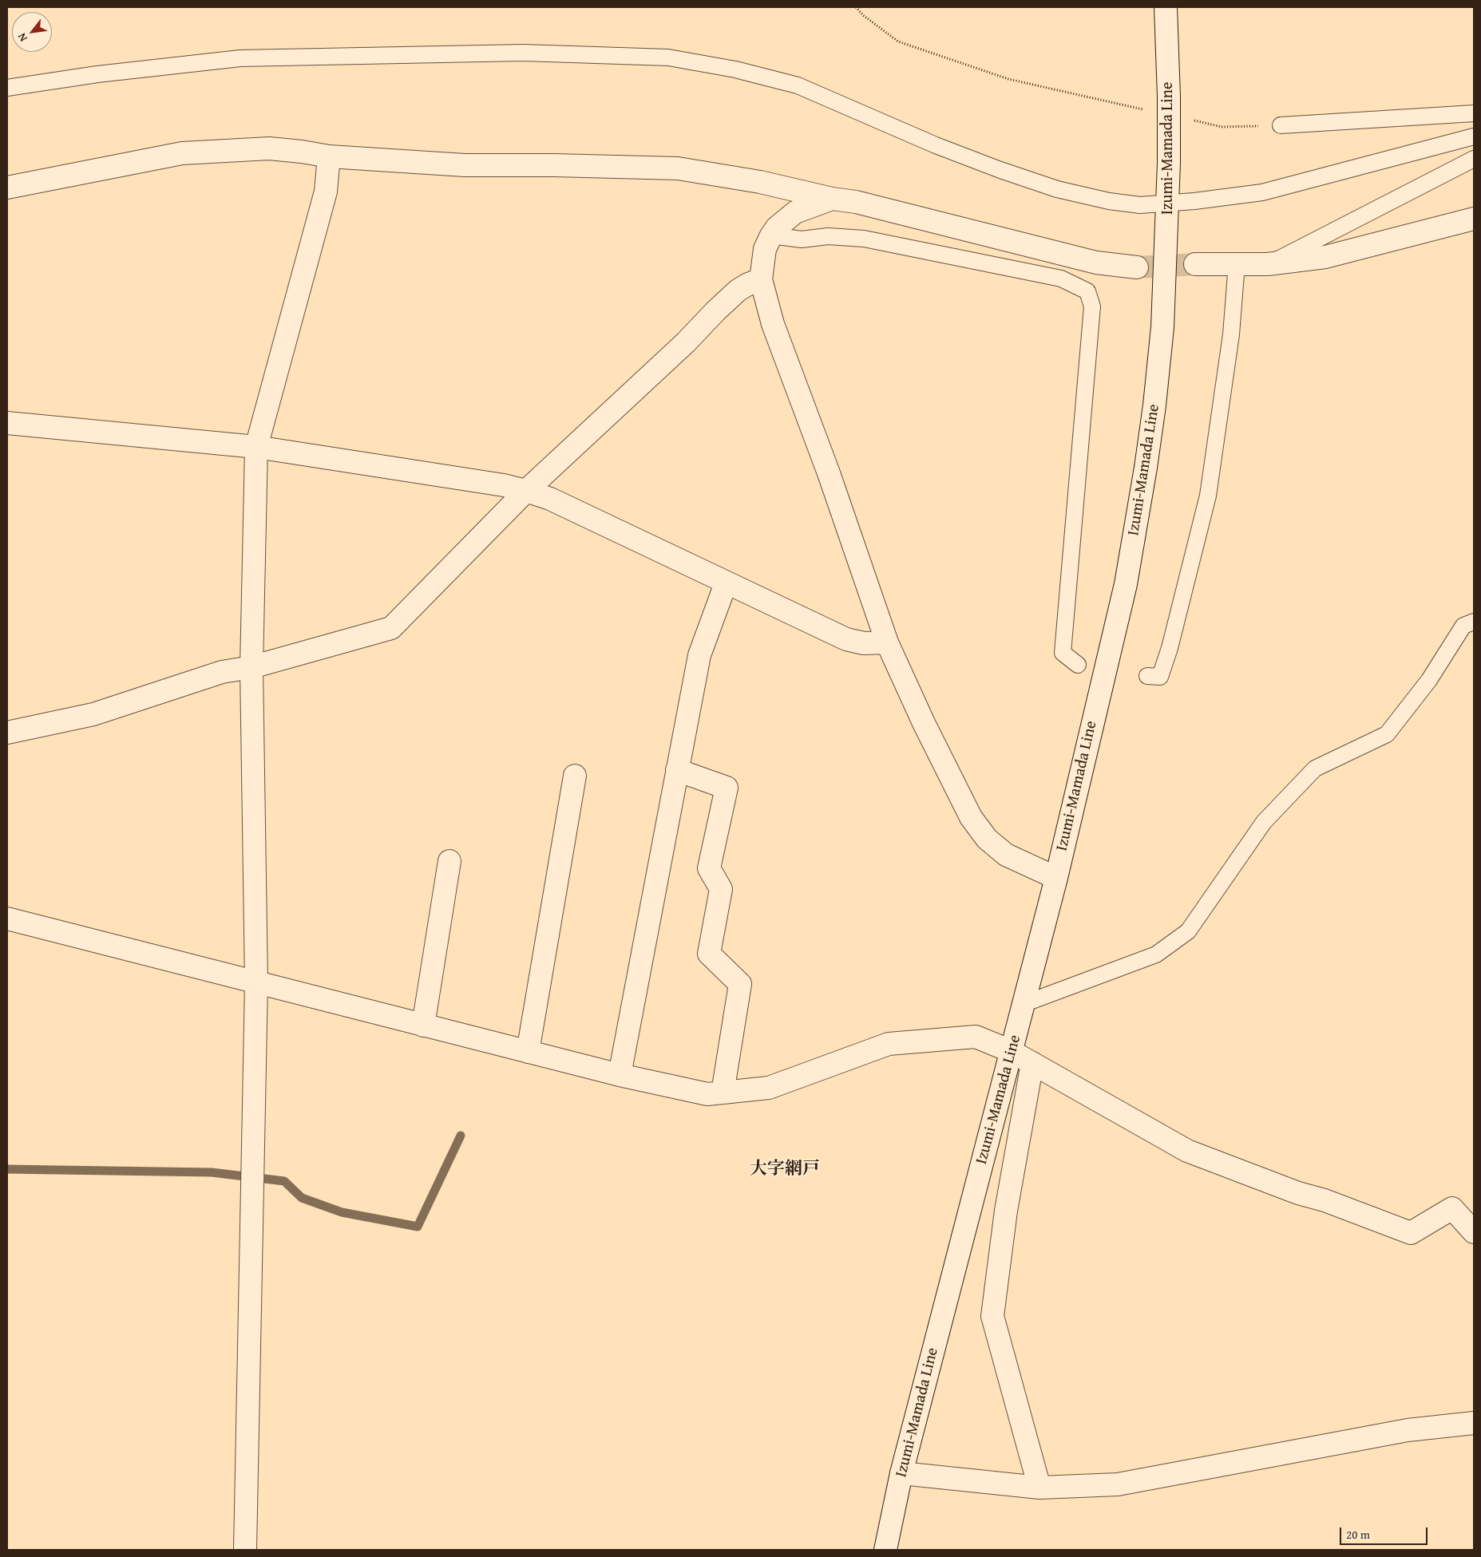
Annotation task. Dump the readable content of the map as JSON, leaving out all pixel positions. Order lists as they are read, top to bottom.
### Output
{
  "streets": {
    "street": ["Izumi-Mamada Line"]
  },
  "districts": ["大字網戸"],
  "scale_bar": "20 m",
  "north": "bottom left"
}
